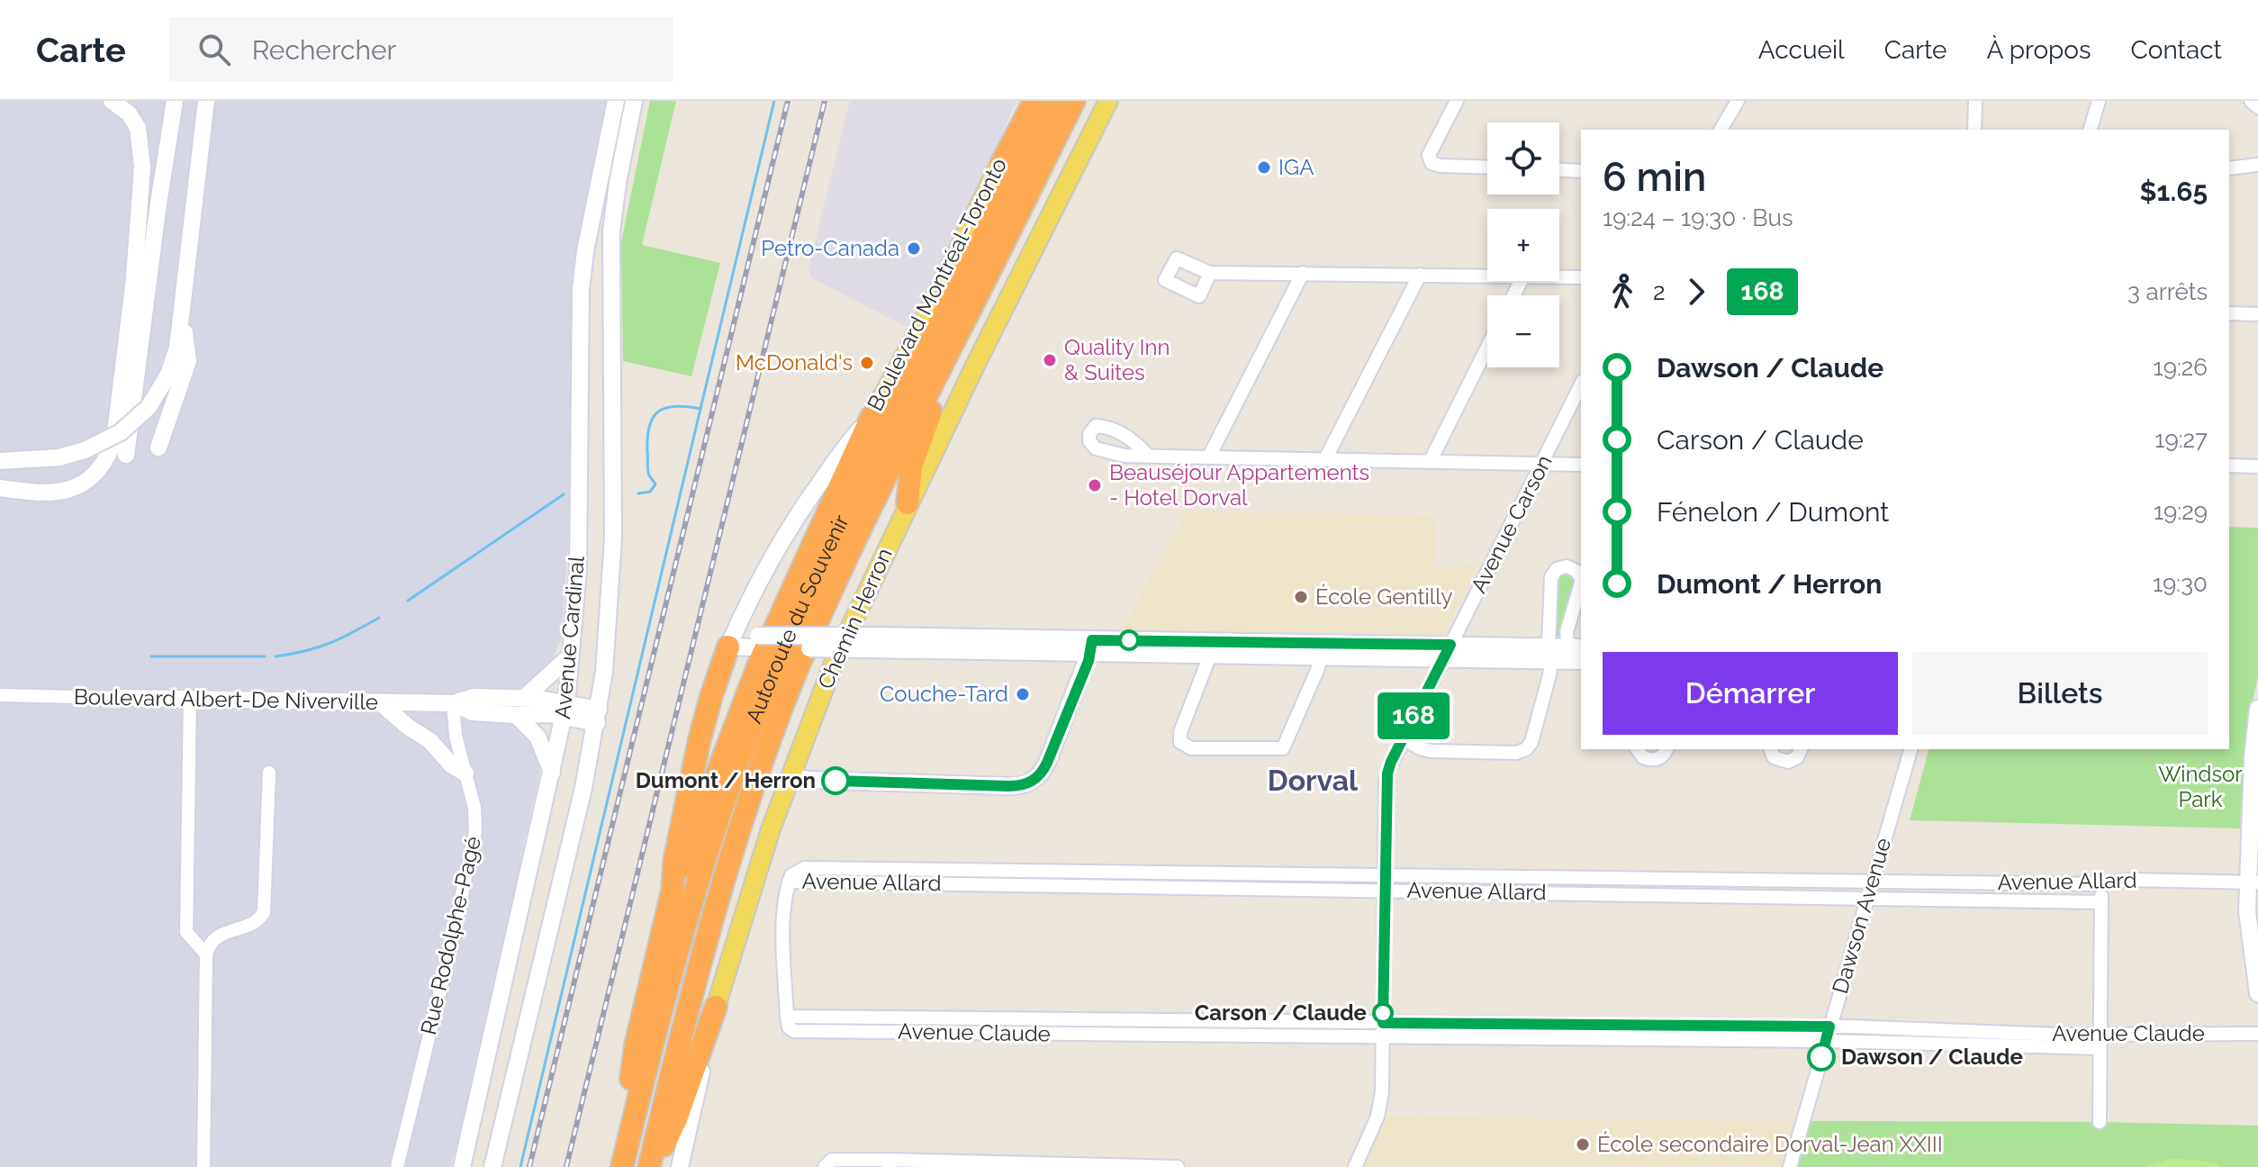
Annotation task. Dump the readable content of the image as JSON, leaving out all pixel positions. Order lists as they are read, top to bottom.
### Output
{
  "streets": {
    "highway": ["Autoroute du Souvenir"],
    "main road": ["Boulevard Montréal-Toronto", "Chemin Herron"],
    "street": [
      "Avenue Carson",
      "Avenue Cardinal",
      "Boulevard Albert-De Niverville",
      "Avenue Allard",
      "Dawson Avenue",
      "Rue Rodolphe-Pagé",
      "Avenue Claude"
    ]
  },
  "crossings": [
    ["Avenue Carson", "Avenue Allard"],
    ["Avenue Carson", "Avenue Claude"],
    ["Avenue Cardinal", "Boulevard Albert-De Niverville"],
    ["Boulevard Albert-De Niverville", "Rue Rodolphe-Pagé"],
    ["Avenue Allard", "Dawson Avenue"],
    ["Dawson Avenue", "Avenue Claude"]
  ],
  "districts": ["Dorval"],
  "parks": ["Windsor Park"],
  "places": [
    "IGA",
    "Petro-Canada",
    "Quality Inn & Suites",
    "McDonald's",
    "Beauséjour Appartements - Hotel Dorval",
    "École Gentilly",
    "Couche-Tard",
    "Dumont / Herron",
    "Carson / Claude",
    "Dawson / Claude",
    "École secondaire Dorval-Jean XXIII"
  ],
  "lines": ["bus line 168"],
  "page": {
    "header": "Carte",
    "search": "Rechercher",
    "nav": [
      "Accueil",
      "Carte",
      "À propos",
      "Contact"
    ],
    "on_map": "168",
    "map_buttons": ["+", "−"],
    "heading": ["6 min", "19:24 – 19:30 · Bus", "$1.65"],
    "legs": ["2", "168", "3 arrêts"],
    "list": [
      {
        "name": "Dawson / Claude",
        "value": "19:26"
      },
      {
        "name": "Carson / Claude",
        "value": "19:27"
      },
      {
        "name": "Fénelon / Dumont",
        "value": "19:29"
      },
      {
        "name": "Dumont / Herron",
        "value": "19:30"
      }
    ],
    "buttons": ["Démarrer", "Billets"]
  }
}
